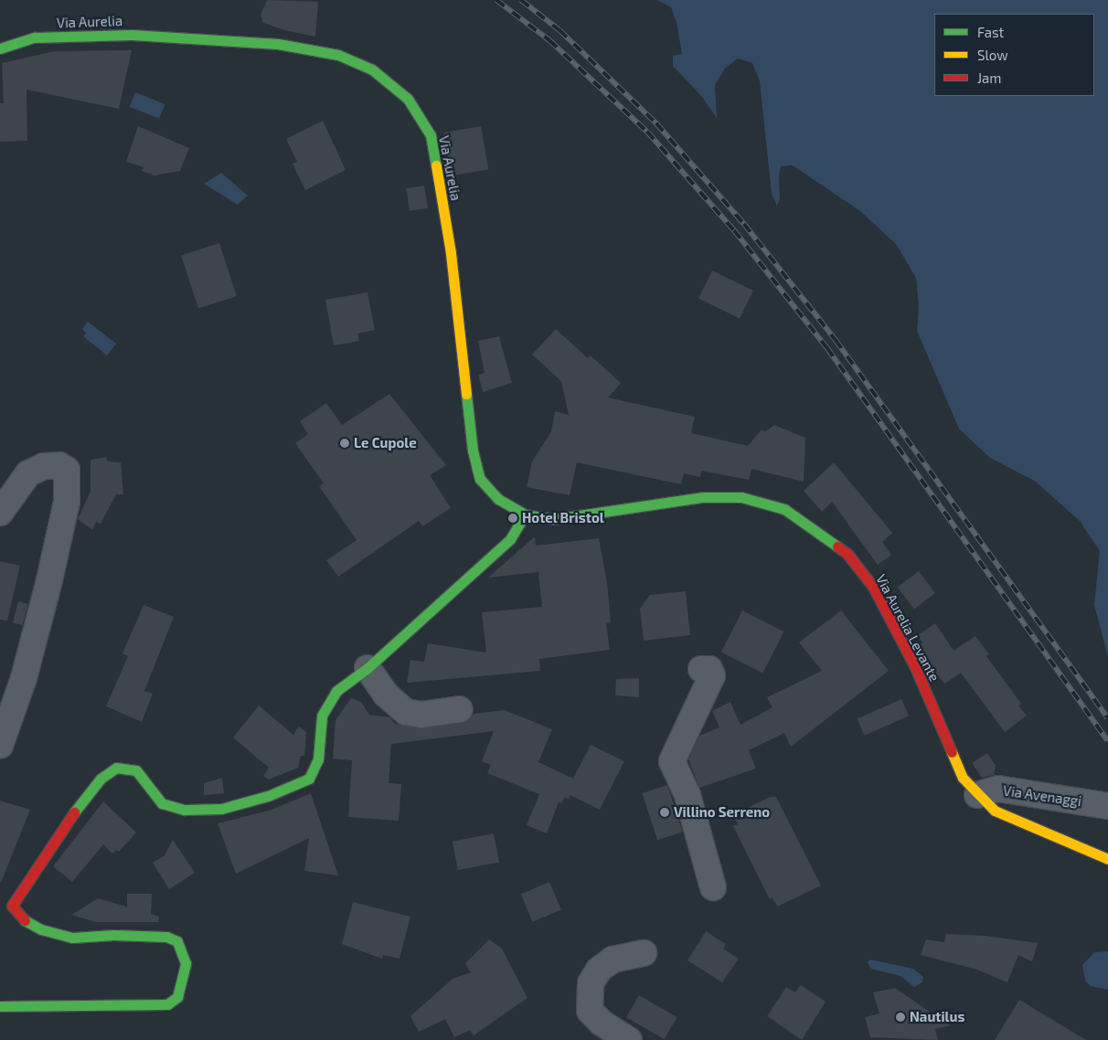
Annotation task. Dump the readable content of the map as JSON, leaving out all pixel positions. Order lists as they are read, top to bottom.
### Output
{
  "streets": {
    "main road": ["Via Aurelia", "Via Aurelia Levante"],
    "street": ["Via Avenaggi"]
  },
  "crossings": [
    ["Via Aurelia", "Via Aurelia Levante"],
    ["Via Aurelia Levante", "Via Avenaggi"]
  ],
  "places": [
    "Le Cupole",
    "Hotel Bristol",
    "Villino Serreno",
    "Nautilus"
  ],
  "legend": ["Fast", "Slow", "Jam"]
}
